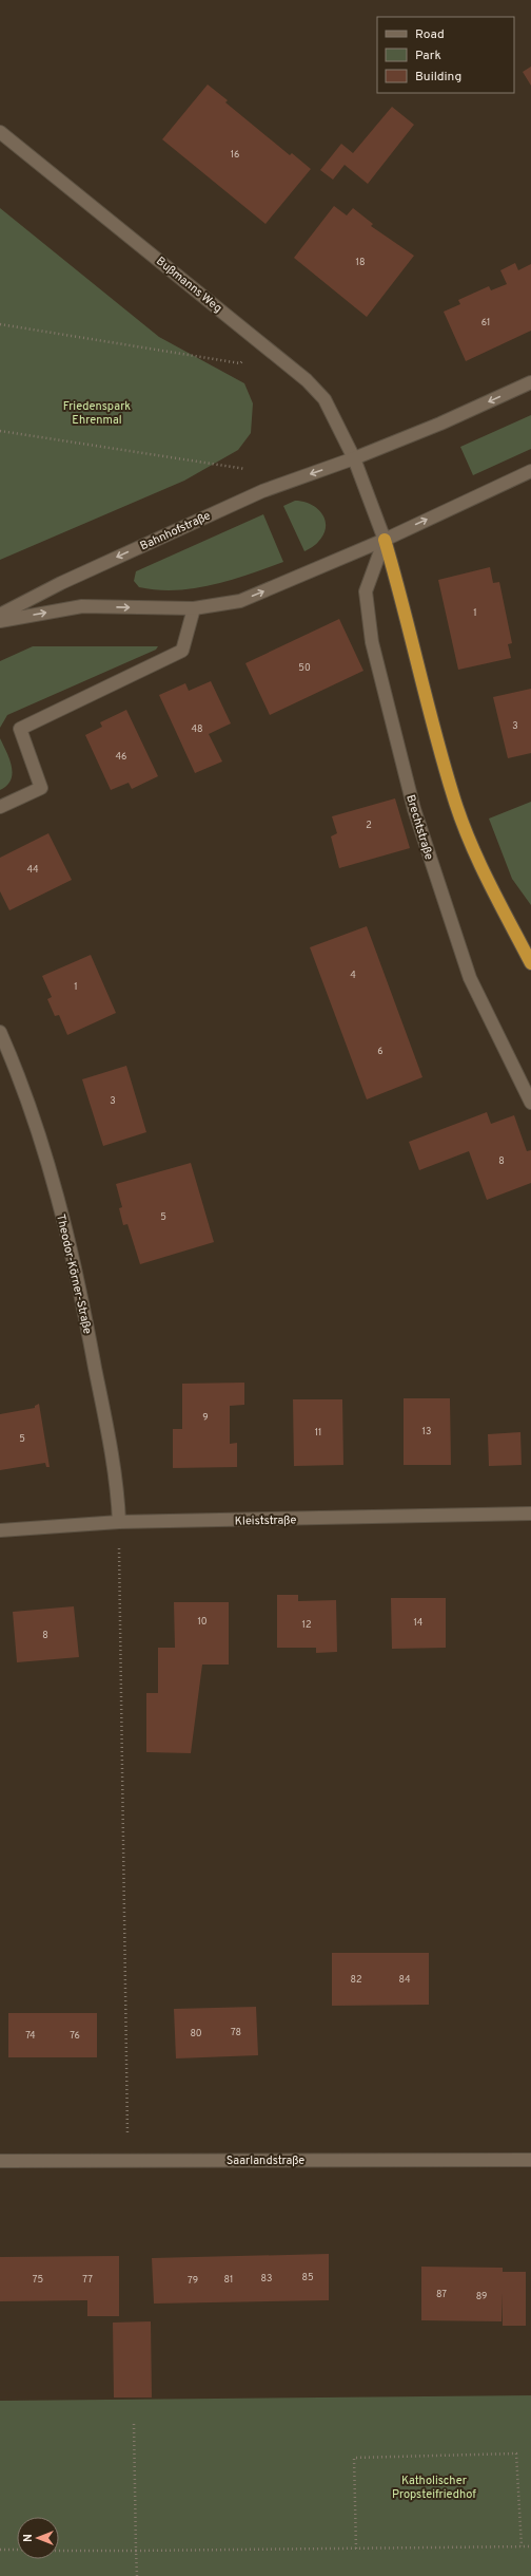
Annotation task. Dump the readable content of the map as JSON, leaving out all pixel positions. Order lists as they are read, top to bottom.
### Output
{
  "streets": {
    "street": [
      "Bußmanns Weg",
      "Bahnhofstraße",
      "Brechtstraße",
      "Theodor-Körner-Straße",
      "Kleiststraße",
      "Saarlandstraße"
    ]
  },
  "crossings": [
    ["Bußmanns Weg", "Bahnhofstraße"],
    ["Theodor-Körner-Straße", "Kleiststraße"]
  ],
  "parks": ["Friedenspark Ehrenmal", "Katholischer Propsteifriedhof"],
  "house_numbers": [
    "16",
    "18",
    "61",
    "1",
    "50",
    "3",
    "48",
    "46",
    "2",
    "44",
    "4",
    "1",
    "6",
    "3",
    "8",
    "5",
    "9",
    "13",
    "11",
    "5",
    "10",
    "14",
    "12",
    "8",
    "82",
    "84",
    "78",
    "80",
    "74",
    "76",
    "85",
    "83",
    "75",
    "77",
    "81",
    "79",
    "87",
    "89"
  ],
  "legend": ["Road", "Park", "Building"],
  "north": "left"
}
